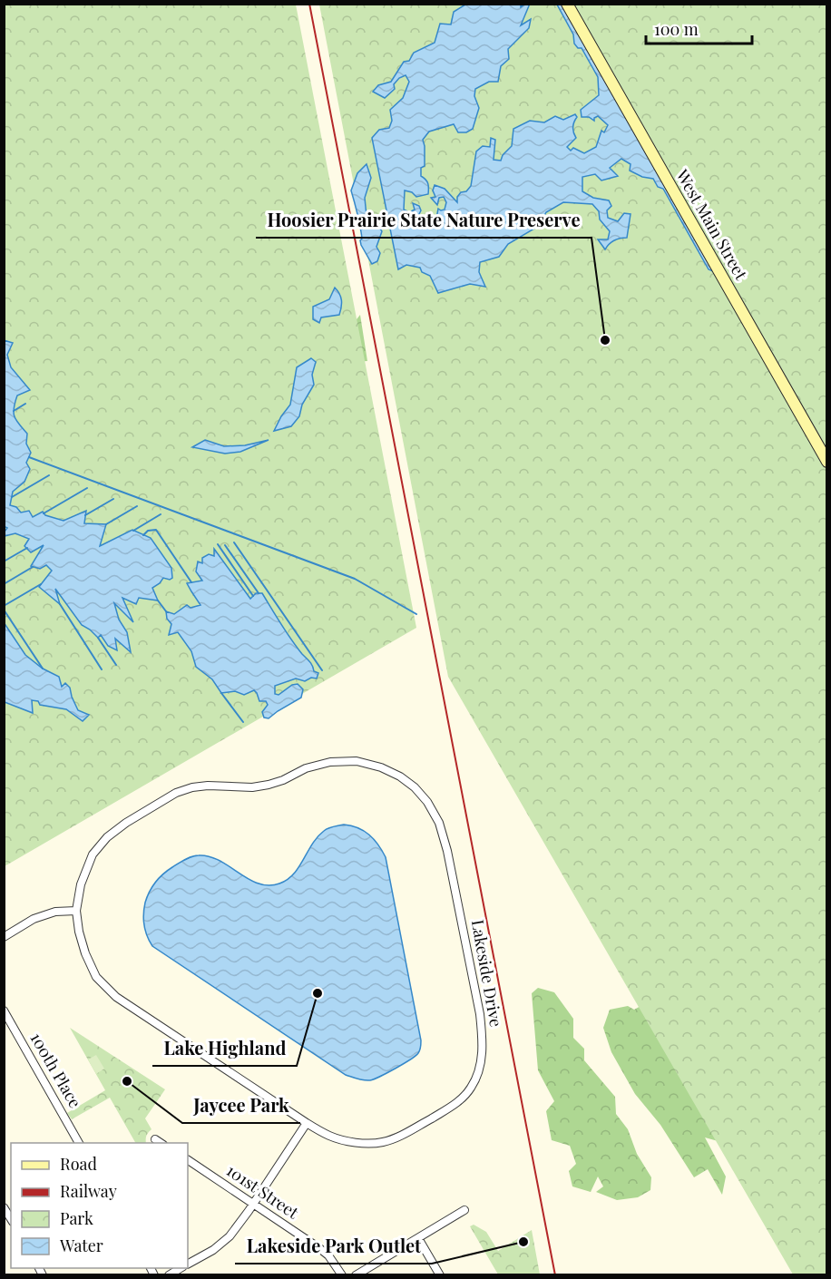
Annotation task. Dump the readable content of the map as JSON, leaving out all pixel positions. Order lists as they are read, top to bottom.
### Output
{
  "streets": {
    "street": [
      "West Main Street",
      "Lakeside Drive",
      "100th Place",
      "101st Street"
    ]
  },
  "places": [
    "Hoosier Prairie State Nature Preserve",
    "Lake Highland",
    "Jaycee Park",
    "Lakeside Park Outlet"
  ],
  "legend": [
    "Road",
    "Railway",
    "Park",
    "Water"
  ],
  "scale_bar": "100 m"
}
